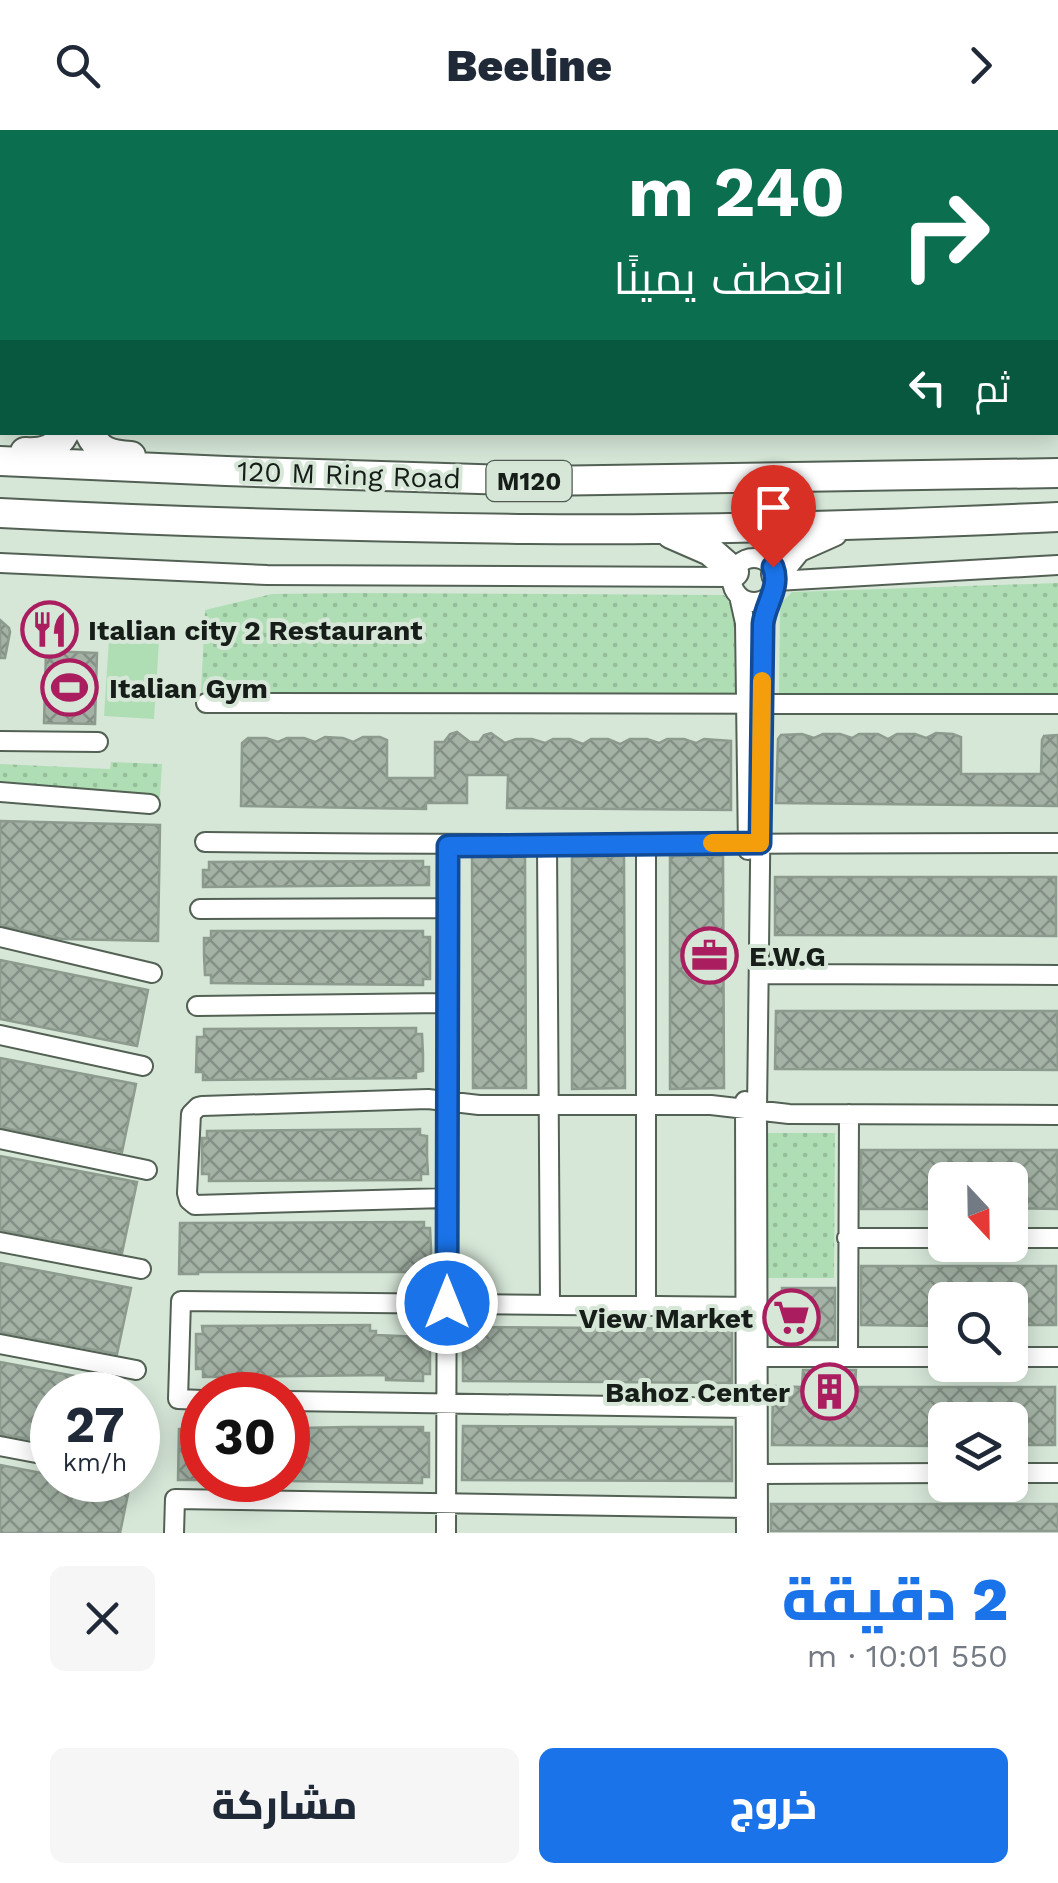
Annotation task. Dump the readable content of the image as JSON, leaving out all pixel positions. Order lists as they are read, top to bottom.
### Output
{
  "streets": {
    "highway": ["120 M Ring Road", "M120"]
  },
  "places": {
    "restaurant": ["Italian city 2 Restaurant"],
    "sports": ["Italian Gym"],
    "office": ["E.W.G"],
    "supermarket": ["View Market"],
    "building": ["Bahoz Center"]
  },
  "north": "bottom",
  "page": {
    "header": "Beeline",
    "turn": ["240 m", "انعطف يمينًا"],
    "then": "ثم",
    "speed": "27 km/h",
    "limit": "30",
    "heading": ["2 دقيقة", "550 m · 10:01"],
    "buttons": ["خروج", "مشاركة"]
  }
}
